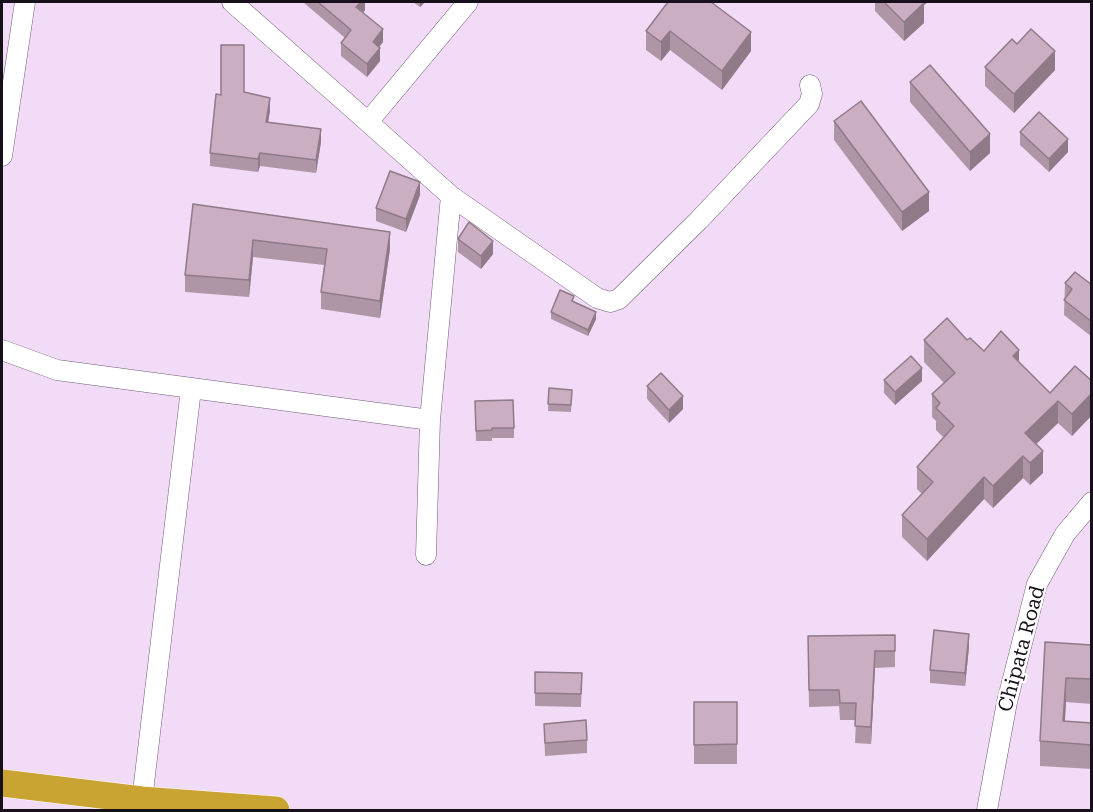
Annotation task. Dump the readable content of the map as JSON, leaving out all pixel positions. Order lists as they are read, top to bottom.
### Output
{
  "streets": {
    "street": ["Chipata Road"]
  }
}
